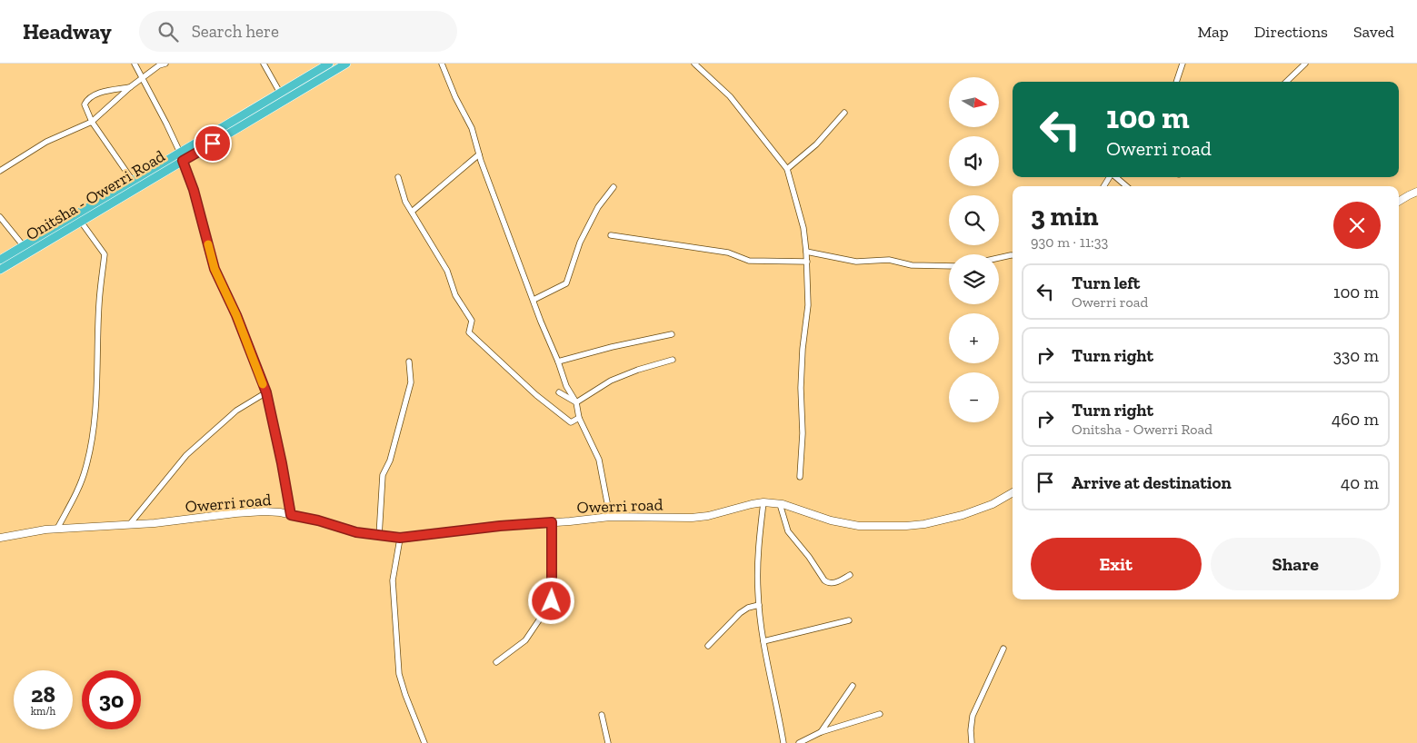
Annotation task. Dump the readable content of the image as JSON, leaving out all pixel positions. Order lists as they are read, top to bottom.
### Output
{
  "streets": {
    "highway": ["Onitsha - Owerri Road"],
    "main road": ["Owerri road"]
  },
  "north": "right",
  "page": {
    "header": "Headway",
    "search": "Search here",
    "nav": ["Map", "Directions", "Saved"],
    "map_buttons": ["+", "−"],
    "turn": ["100 m", "Owerri road"],
    "heading": ["3 min", "930 m · 11:33"],
    "list": [
      {
        "name": "Turn left",
        "note": "Owerri road",
        "value": "100 m"
      },
      {
        "name": "Turn right",
        "value": "330 m"
      },
      {
        "name": "Turn right",
        "note": "Onitsha - Owerri Road",
        "value": "460 m"
      },
      {
        "name": "Arrive at destination",
        "value": "40 m"
      }
    ],
    "buttons": ["Exit", "Share"],
    "speed": "28 km/h",
    "limit": "30"
  }
}
